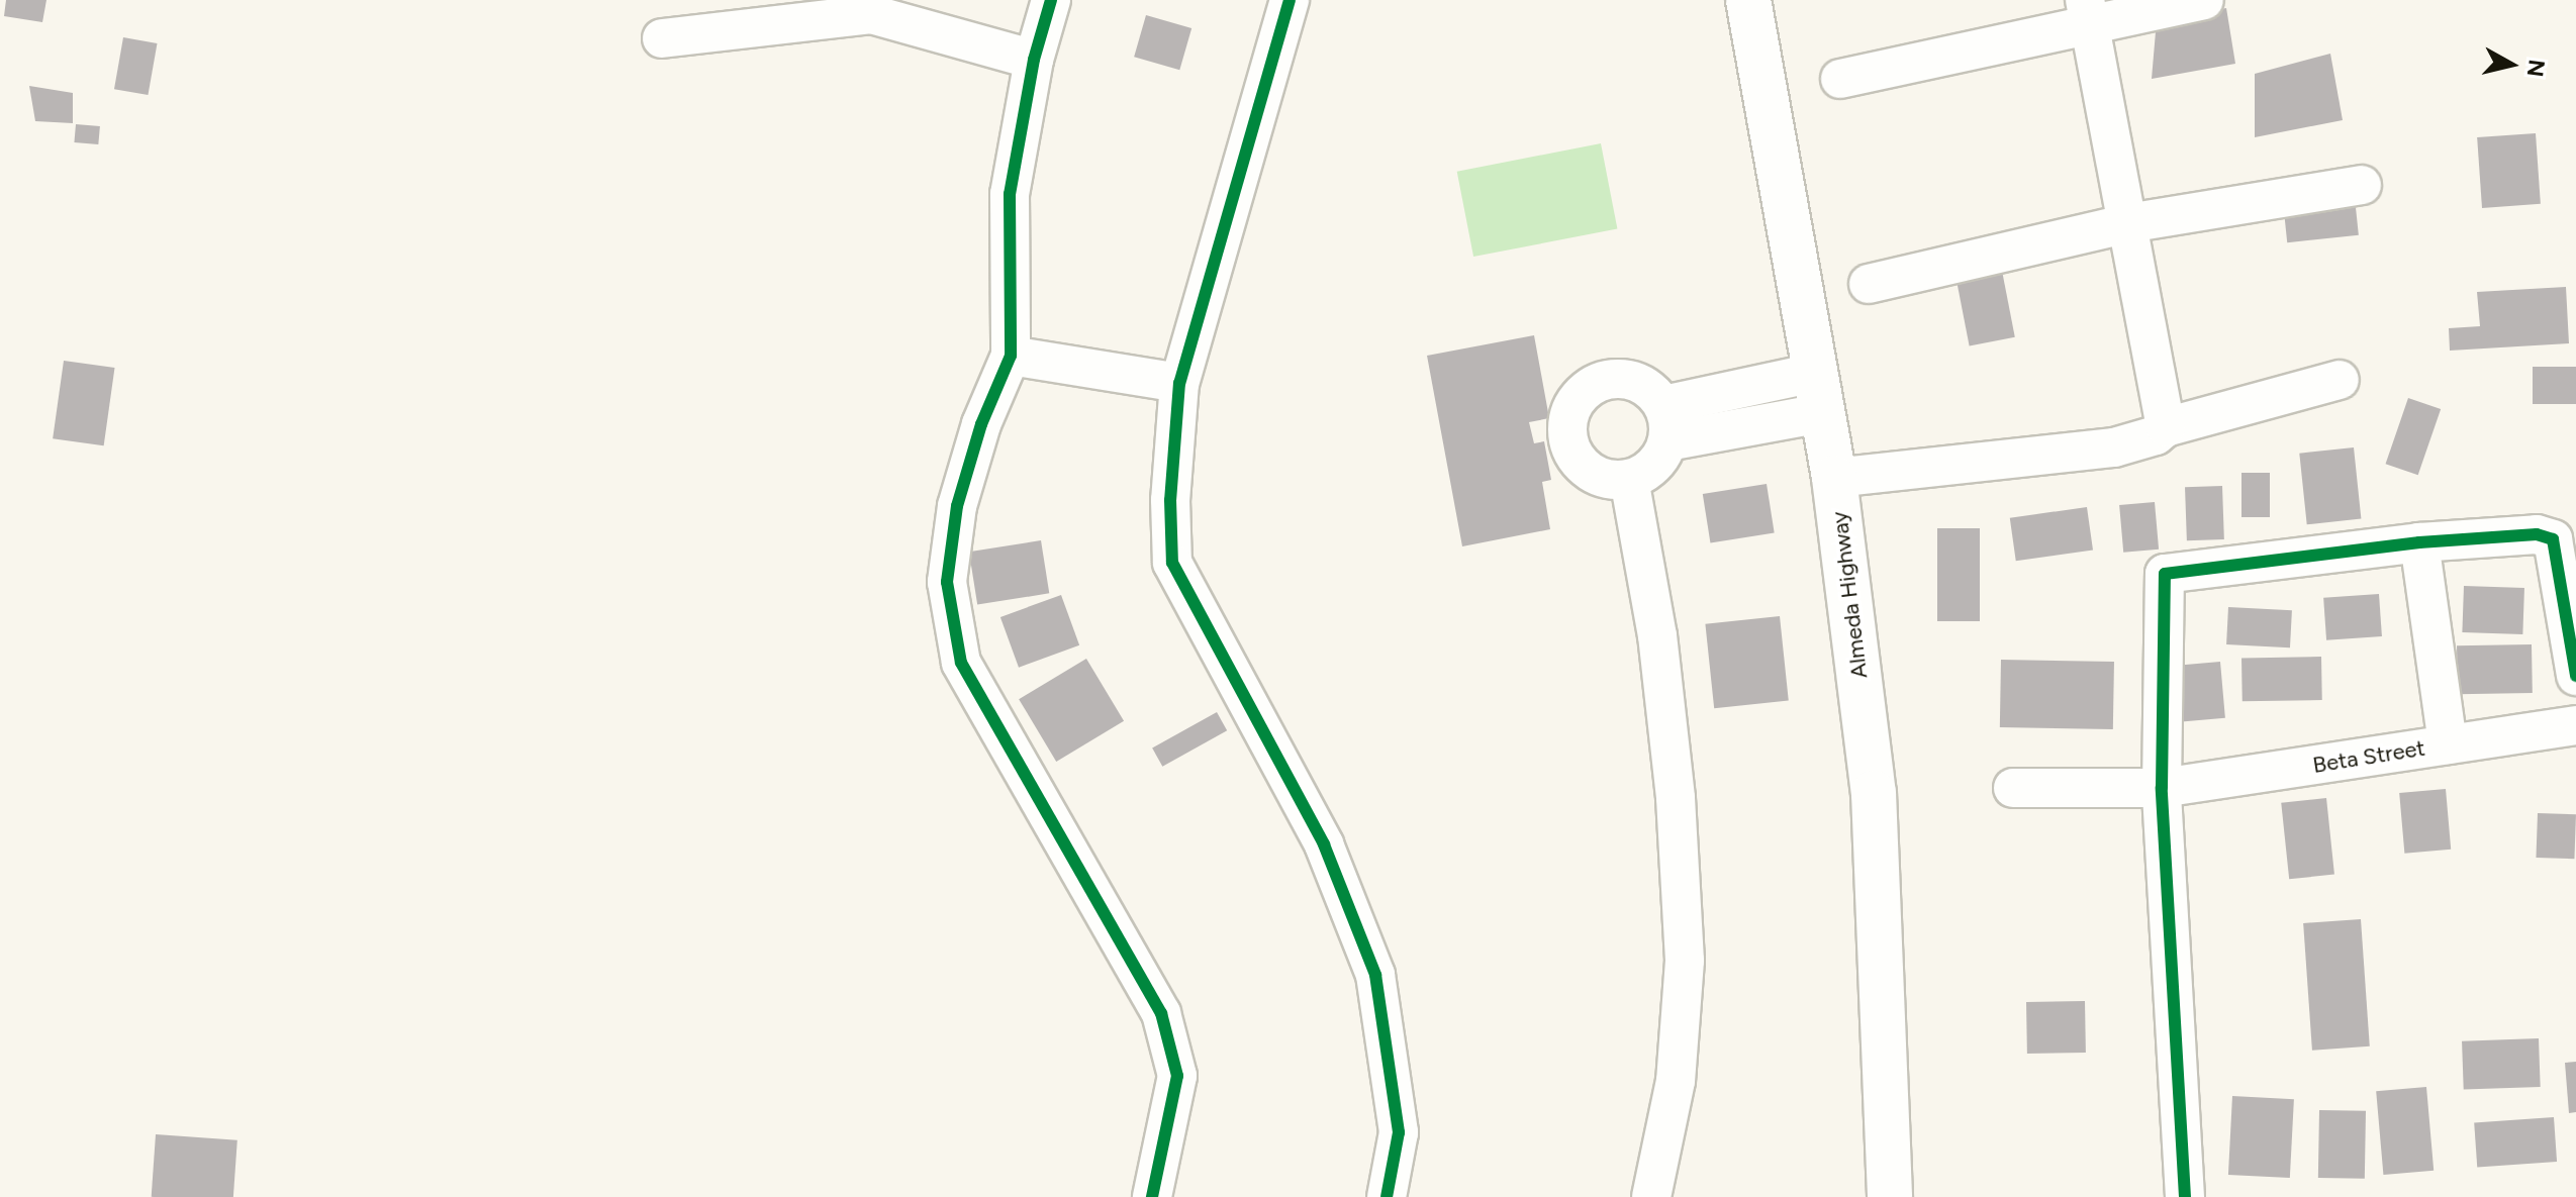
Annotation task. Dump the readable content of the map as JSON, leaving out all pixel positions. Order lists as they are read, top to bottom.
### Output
{
  "streets": {
    "highway": ["Almeda Highway"],
    "street": ["Beta Street"]
  },
  "north": "right"
}
